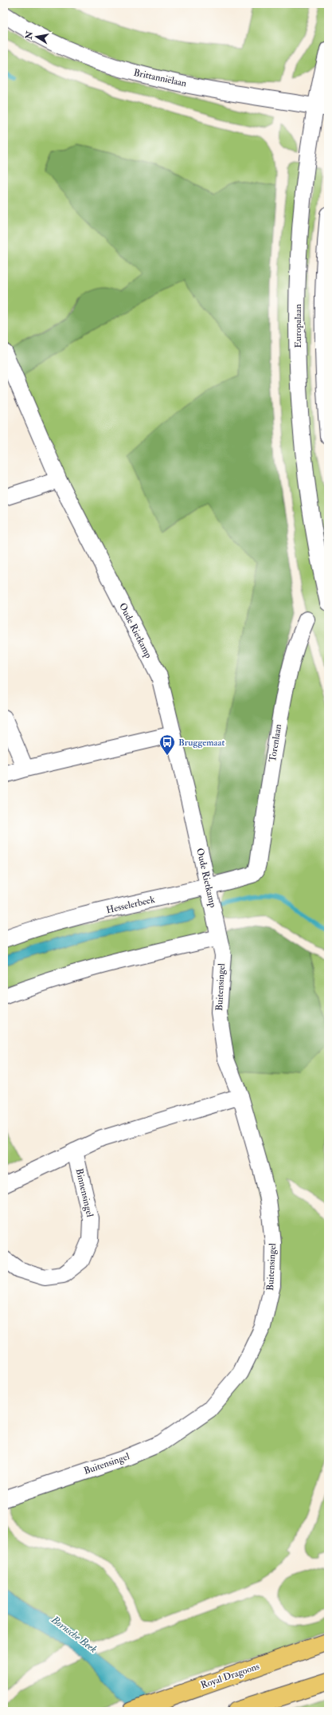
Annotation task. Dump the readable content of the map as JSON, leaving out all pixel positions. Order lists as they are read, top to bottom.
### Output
{
  "streets": {
    "main road": ["Royal Dragoons"],
    "street": [
      "Brittanniëlaan",
      "Europalaan",
      "Oude Rietkamp",
      "Torenlaan",
      "Hesselerbeek",
      "Buitensingel",
      "Binnensingel"
    ]
  },
  "crossings": [
    ["Brittanniëlaan", "Europalaan"],
    ["Oude Rietkamp", "Hesselerbeek"],
    ["Oude Rietkamp", "Buitensingel"],
    ["Torenlaan", "Hesselerbeek"]
  ],
  "water": ["Bornsche Beek"],
  "places": {
    "bus stop": ["Bruggemaat"]
  },
  "north": "left"
}
